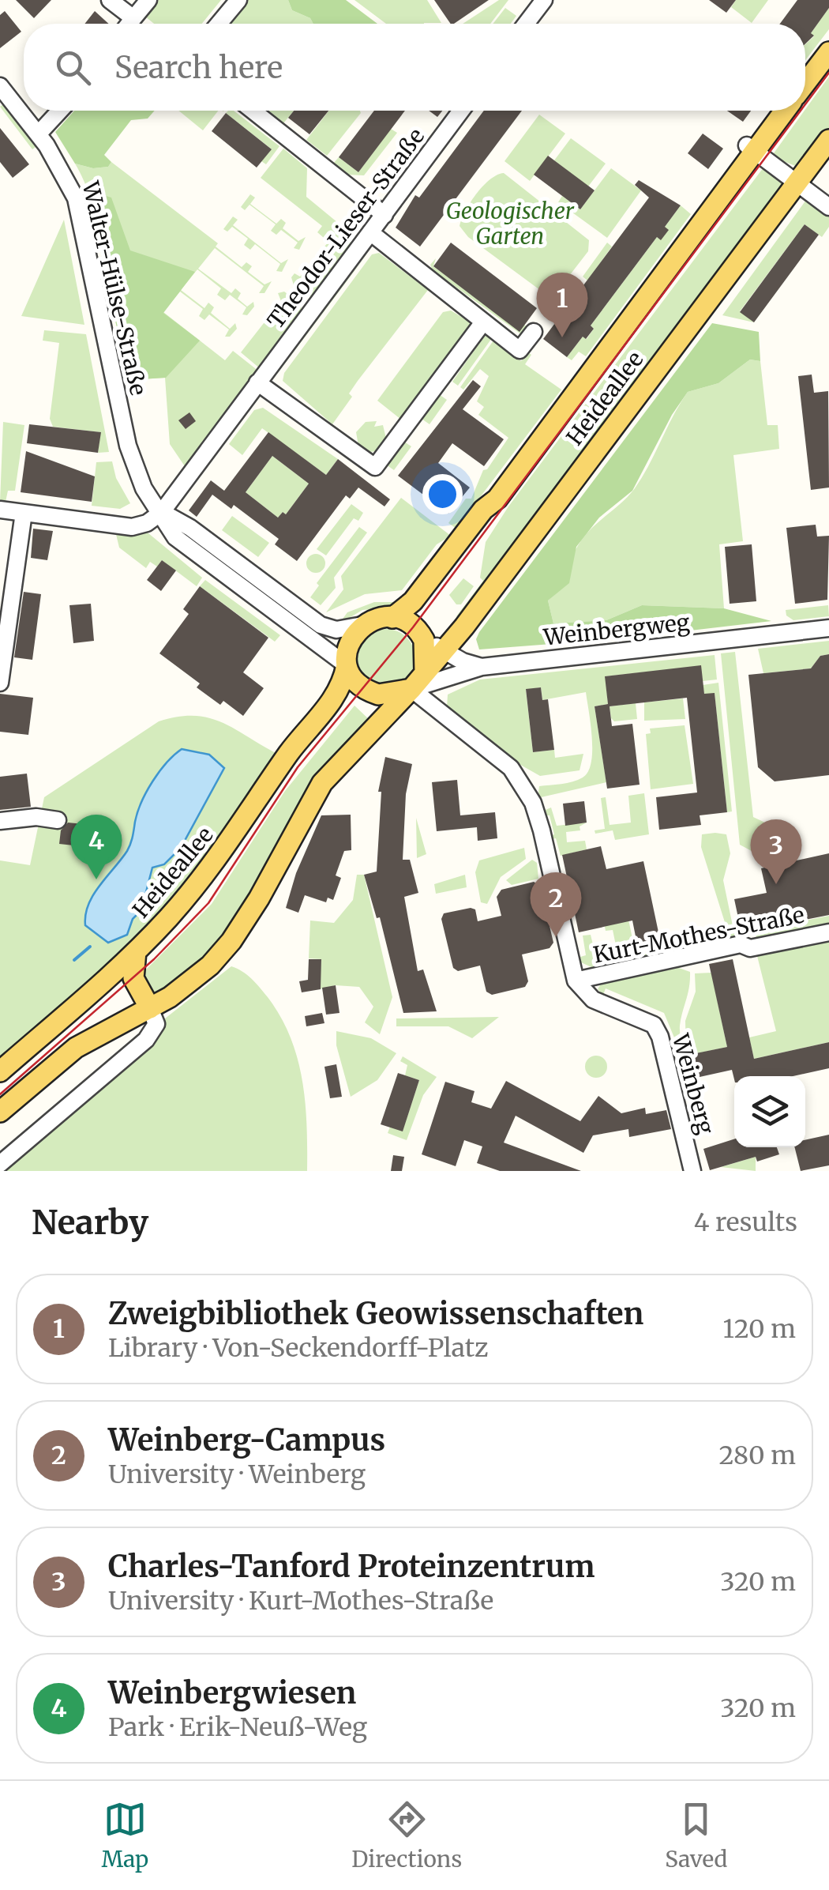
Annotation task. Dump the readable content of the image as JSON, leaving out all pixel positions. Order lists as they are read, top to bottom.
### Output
{
  "streets": {
    "main road": ["Heideallee"],
    "street": [
      "Theodor-Lieser-Straße",
      "Walter-Hülse-Straße",
      "Weinbergweg",
      "Kurt-Mothes-Straße",
      "Weinberg"
    ]
  },
  "crossings": [
    ["Theodor-Lieser-Straße", "Walter-Hülse-Straße"],
    ["Walter-Hülse-Straße", "Heideallee"],
    ["Walter-Hülse-Straße", "Weinbergweg"],
    ["Heideallee", "Weinbergweg"],
    ["Kurt-Mothes-Straße", "Weinberg"]
  ],
  "parks": ["Geologischer Garten"],
  "page": {
    "search": "Search here",
    "pins": [
      "1",
      "4",
      "3",
      "2"
    ],
    "heading": ["Nearby", "4 results"],
    "list": [
      {
        "mark": "1",
        "name": "Zweigbibliothek Geowissenschaften",
        "note": "Library · Von-Seckendorff-Platz",
        "value": "120 m"
      },
      {
        "mark": "2",
        "name": "Weinberg-Campus",
        "note": "University · Weinberg",
        "value": "280 m"
      },
      {
        "mark": "3",
        "name": "Charles-Tanford Proteinzentrum",
        "note": "University · Kurt-Mothes-Straße",
        "value": "320 m"
      },
      {
        "mark": "4",
        "name": "Weinbergwiesen",
        "note": "Park · Erik-Neuß-Weg",
        "value": "320 m"
      }
    ],
    "nav": ["Map", "Directions", "Saved"]
  }
}
